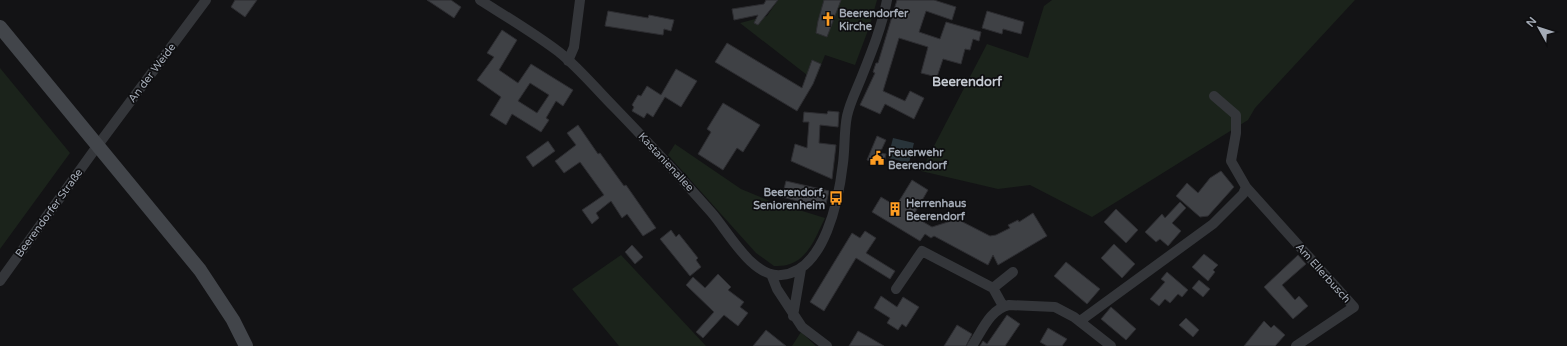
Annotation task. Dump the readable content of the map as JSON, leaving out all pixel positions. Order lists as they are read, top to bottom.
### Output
{
  "streets": {
    "street": [
      "An der Weide",
      "Kastanienallee",
      "Beerendorfer Straße",
      "Am Ellerbusch"
    ]
  },
  "crossings": [
    ["An der Weide", "Beerendorfer Straße"]
  ],
  "districts": ["Beerendorf"],
  "places": {
    "church": ["Beerendorfer Kirche"],
    "public building": ["Feuerwehr Beerendorf"],
    "bus stop": ["Beerendorf, Seniorenheim"],
    "building": ["Herrenhaus Beerendorf"]
  },
  "north": "top left"
}
